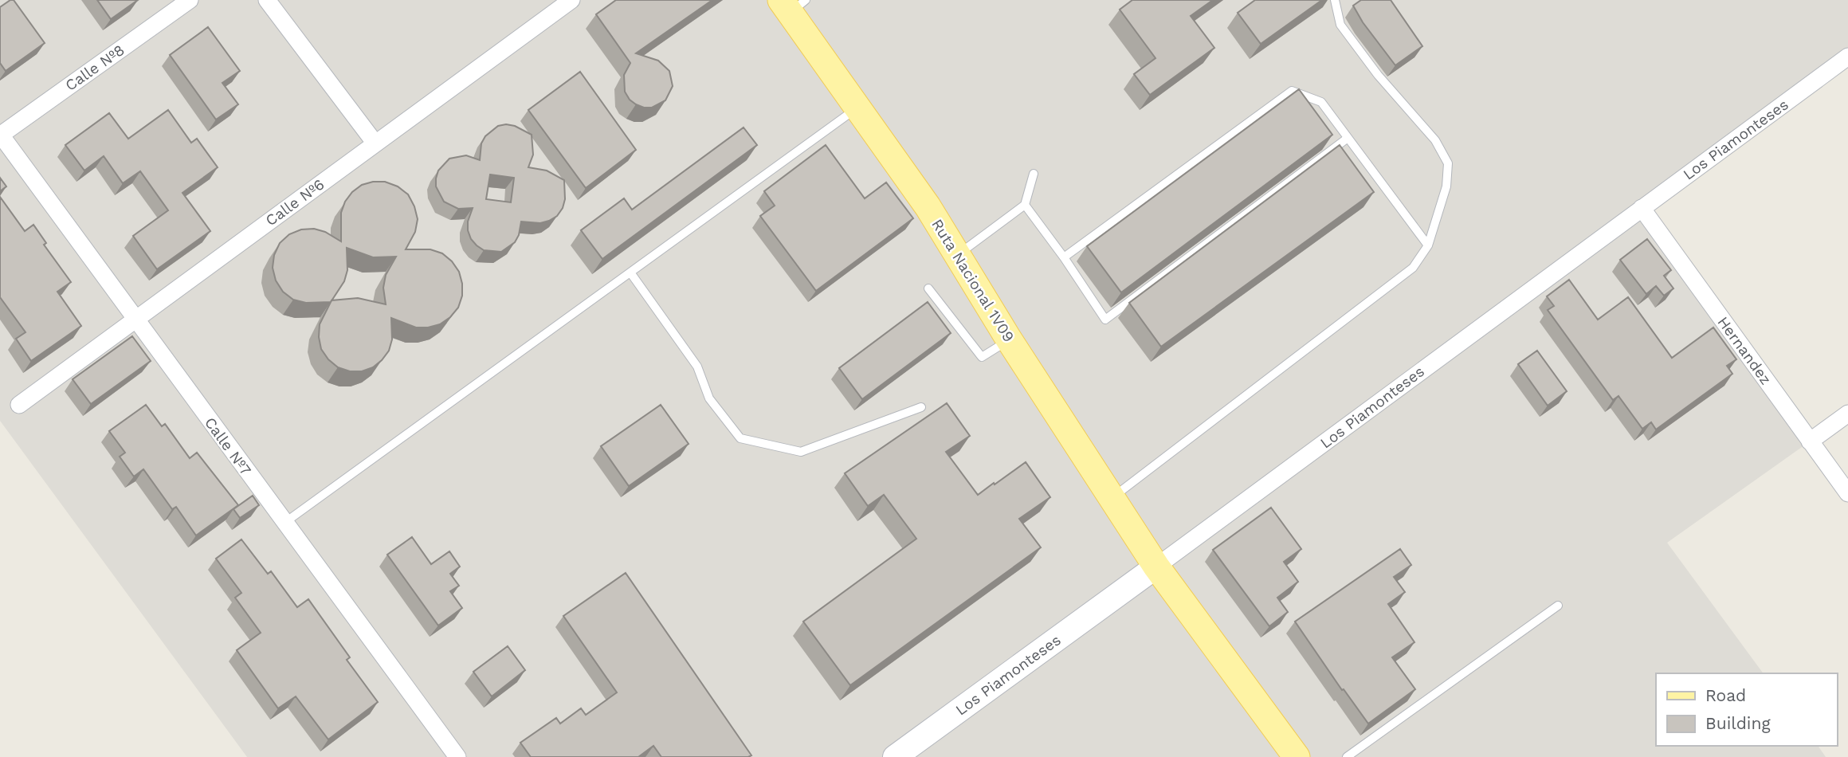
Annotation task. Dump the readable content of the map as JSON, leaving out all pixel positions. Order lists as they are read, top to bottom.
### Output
{
  "streets": {
    "main road": ["Los Piamonteses", "Ruta Nacional 1V09"],
    "street": [
      "Calle Nº8",
      "Calle Nº6",
      "Hernandez",
      "Calle Nº7"
    ]
  },
  "crossings": [
    ["Calle Nº8", "Calle Nº7"],
    ["Los Piamonteses", "Ruta Nacional 1V09"],
    ["Los Piamonteses", "Hernandez"],
    ["Calle Nº6", "Calle Nº7"]
  ],
  "legend": ["Road", "Building"]
}
